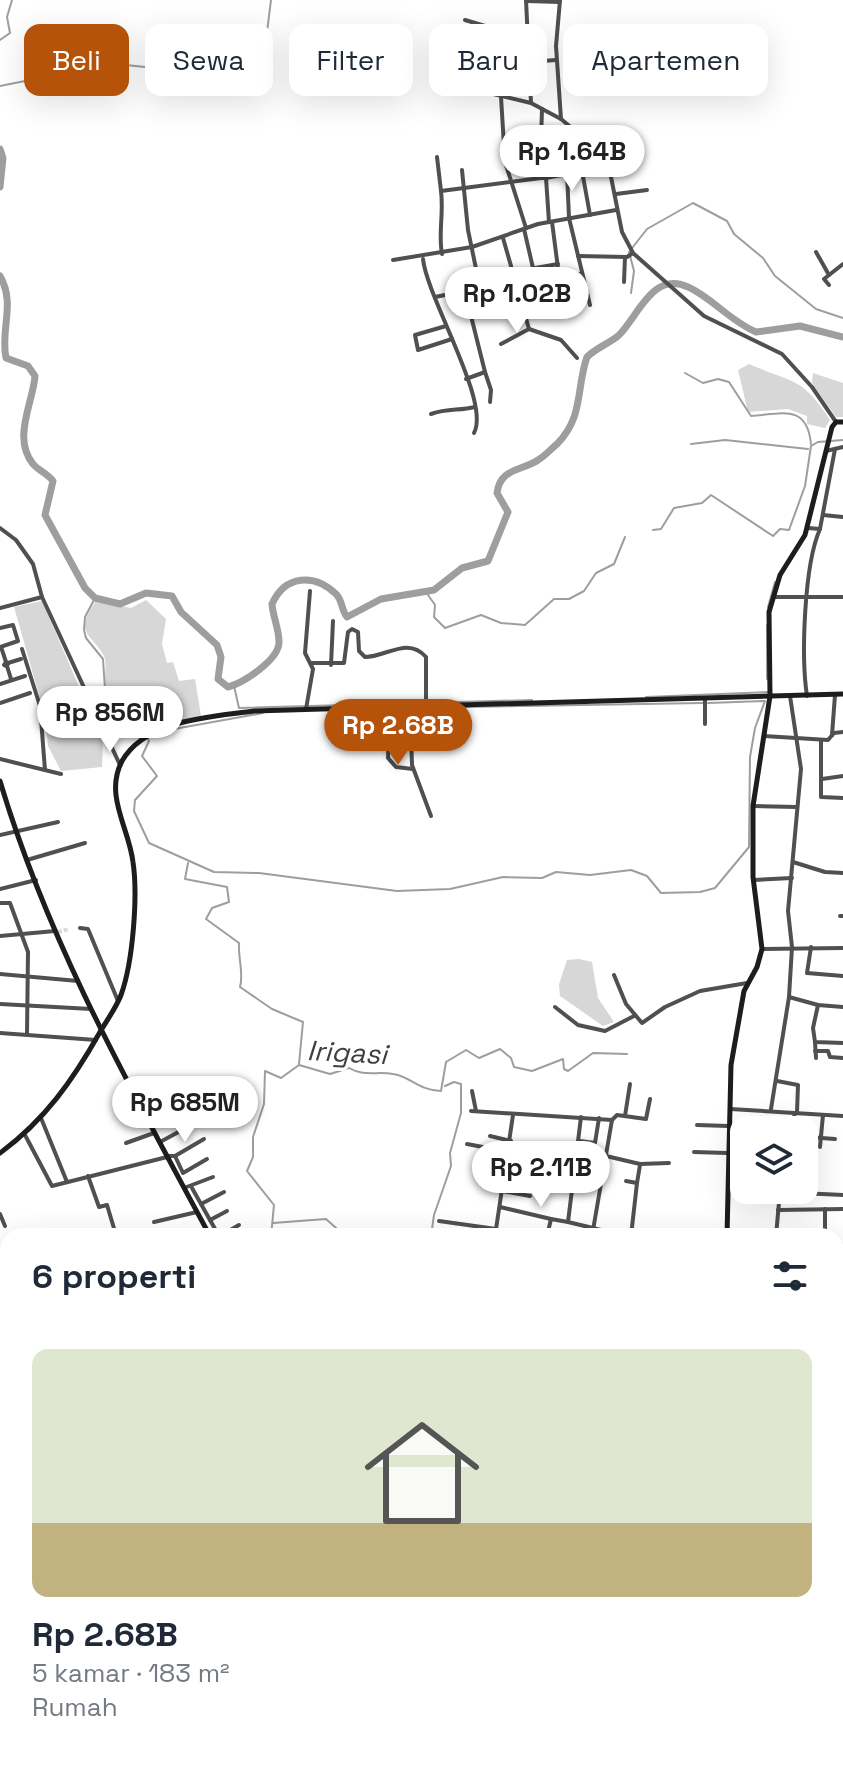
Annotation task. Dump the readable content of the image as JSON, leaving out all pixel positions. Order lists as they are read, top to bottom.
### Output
{
  "water": ["Irigasi"],
  "page": {
    "chip": [
      "Beli",
      "Sewa",
      "Filter",
      "Baru",
      "Apartemen"
    ],
    "price": [
      "Rp 1.64B",
      "Rp 1.02B",
      "Rp 856M",
      "Rp 2.68B",
      "Rp 685M",
      "Rp 2.11B"
    ],
    "heading": "6 properti",
    "list": [
      {
        "name": "Rp 2.68B",
        "note": "5 kamar · 183 m² · Rumah"
      }
    ]
  }
}
